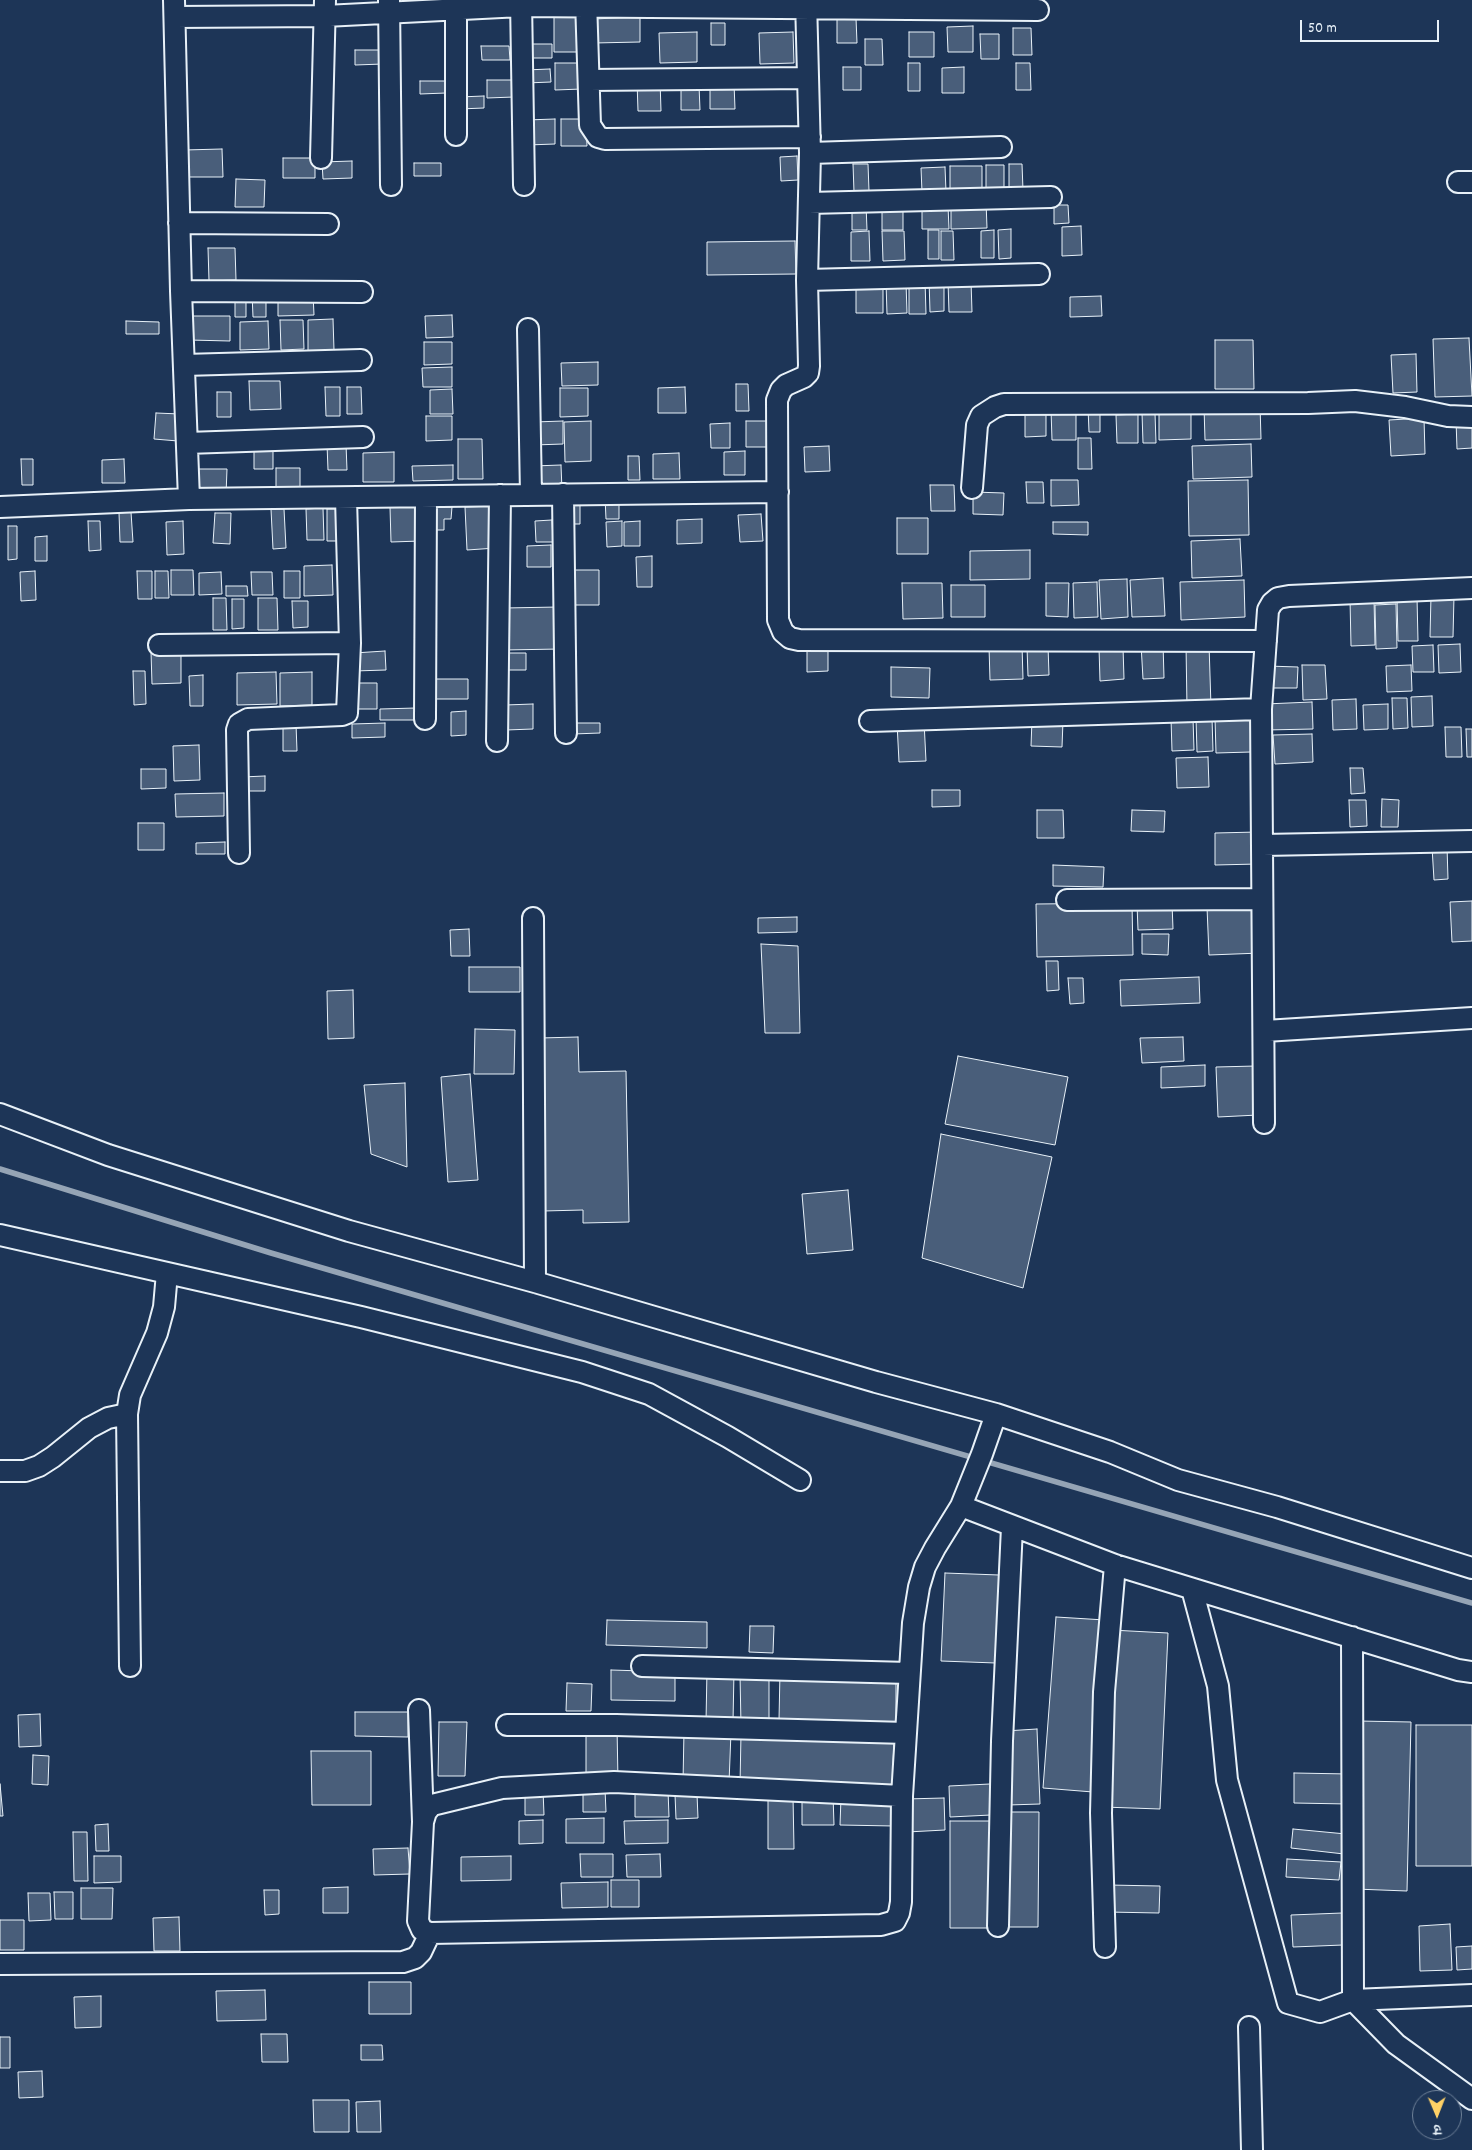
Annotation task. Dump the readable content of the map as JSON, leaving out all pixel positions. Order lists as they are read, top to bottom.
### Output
{
  "scale_bar": "50 m",
  "north": "bottom"
}
